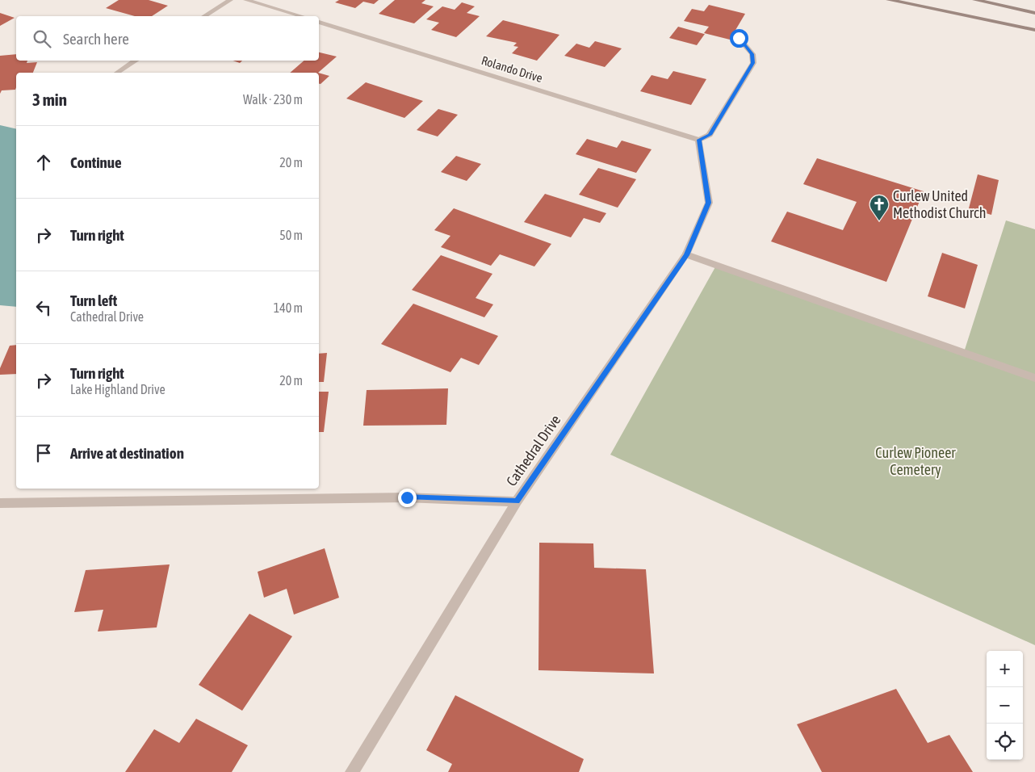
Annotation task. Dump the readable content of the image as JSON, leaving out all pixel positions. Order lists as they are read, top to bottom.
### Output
{
  "streets": {
    "street": ["Rolando Drive", "Cathedral Drive"]
  },
  "crossings": [
    ["Rolando Drive", "Cathedral Drive"]
  ],
  "parks": ["Curlew Pioneer Cemetery"],
  "places": {
    "church": ["Curlew United Methodist Church"]
  },
  "page": {
    "search": "Search here",
    "heading": ["3 min", "Walk · 230 m"],
    "list": [
      ["Continue", "20 m"],
      ["Turn right", "50 m"],
      ["Turn left", "Cathedral Drive", "140 m"],
      ["Turn right", "Lake Highland Drive", "20 m"],
      "Arrive at destination"
    ],
    "map_buttons": ["+", "−"]
  }
}
